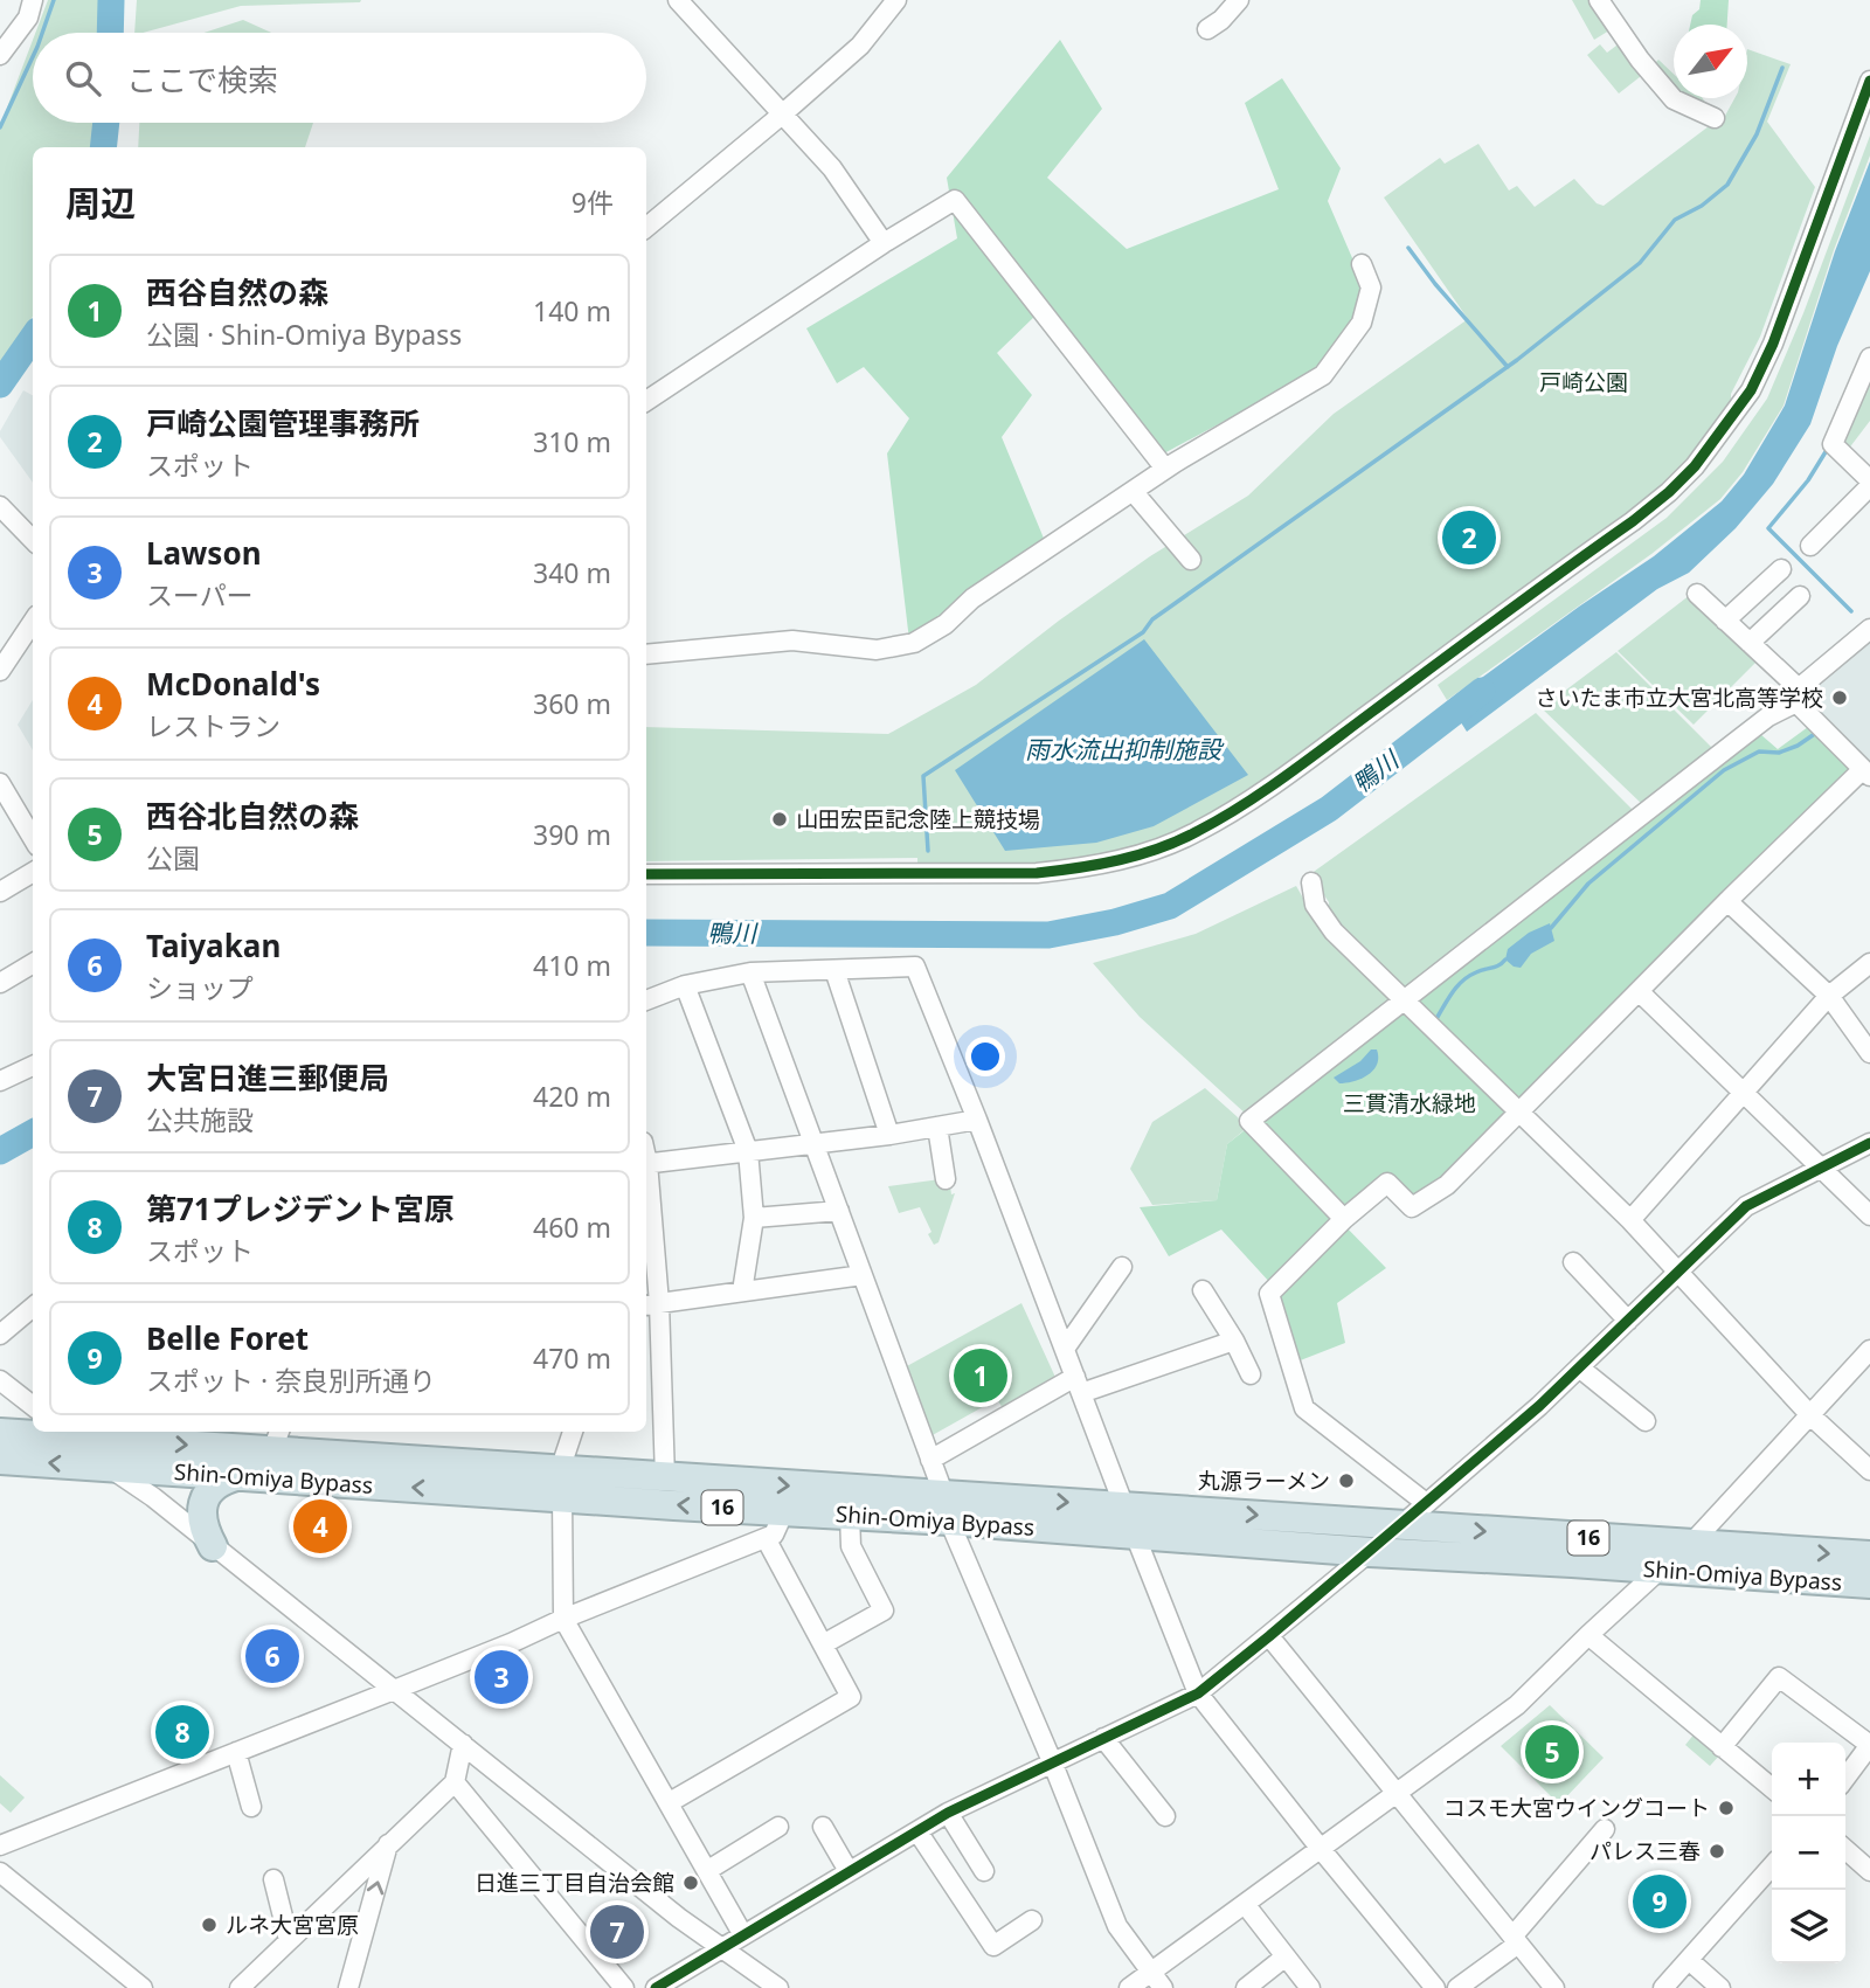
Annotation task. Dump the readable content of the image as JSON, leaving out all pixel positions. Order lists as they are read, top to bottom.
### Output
{
  "streets": {
    "highway": ["Shin-Omiya Bypass", "16"]
  },
  "water": ["雨水流出抑制施設", "鴨川"],
  "parks": ["戸崎公園", "三貫清水緑地"],
  "places": [
    "さいたま市立大宮北高等学校",
    "山田宏臣記念陸上競技場",
    "丸源ラーメン",
    "コスモ大宮ウイングコート",
    "パレス三春",
    "日進三丁目自治会館",
    "ルネ大宮宮原"
  ],
  "north": "top right",
  "page": {
    "search": "ここで検索",
    "heading": ["周辺", "9件"],
    "list": [
      {
        "mark": "1",
        "name": "西谷自然の森",
        "note": "公園 · Shin-Omiya Bypass",
        "value": "140 m"
      },
      {
        "mark": "2",
        "name": "戸崎公園管理事務所",
        "note": "スポット",
        "value": "310 m"
      },
      {
        "mark": "3",
        "name": "Lawson",
        "note": "スーパー",
        "value": "340 m"
      },
      {
        "mark": "4",
        "name": "McDonald's",
        "note": "レストラン",
        "value": "360 m"
      },
      {
        "mark": "5",
        "name": "西谷北自然の森",
        "note": "公園",
        "value": "390 m"
      },
      {
        "mark": "6",
        "name": "Taiyakan",
        "note": "ショップ",
        "value": "410 m"
      },
      {
        "mark": "7",
        "name": "大宮日進三郵便局",
        "note": "公共施設",
        "value": "420 m"
      },
      {
        "mark": "8",
        "name": "第71プレジデント宮原",
        "note": "スポット",
        "value": "460 m"
      },
      {
        "mark": "9",
        "name": "Belle Foret",
        "note": "スポット · 奈良別所通り",
        "value": "470 m"
      }
    ],
    "pins": [
      "2",
      "1",
      "4",
      "6",
      "3",
      "8",
      "5",
      "9",
      "7"
    ],
    "map_buttons": ["+", "−"]
  }
}
